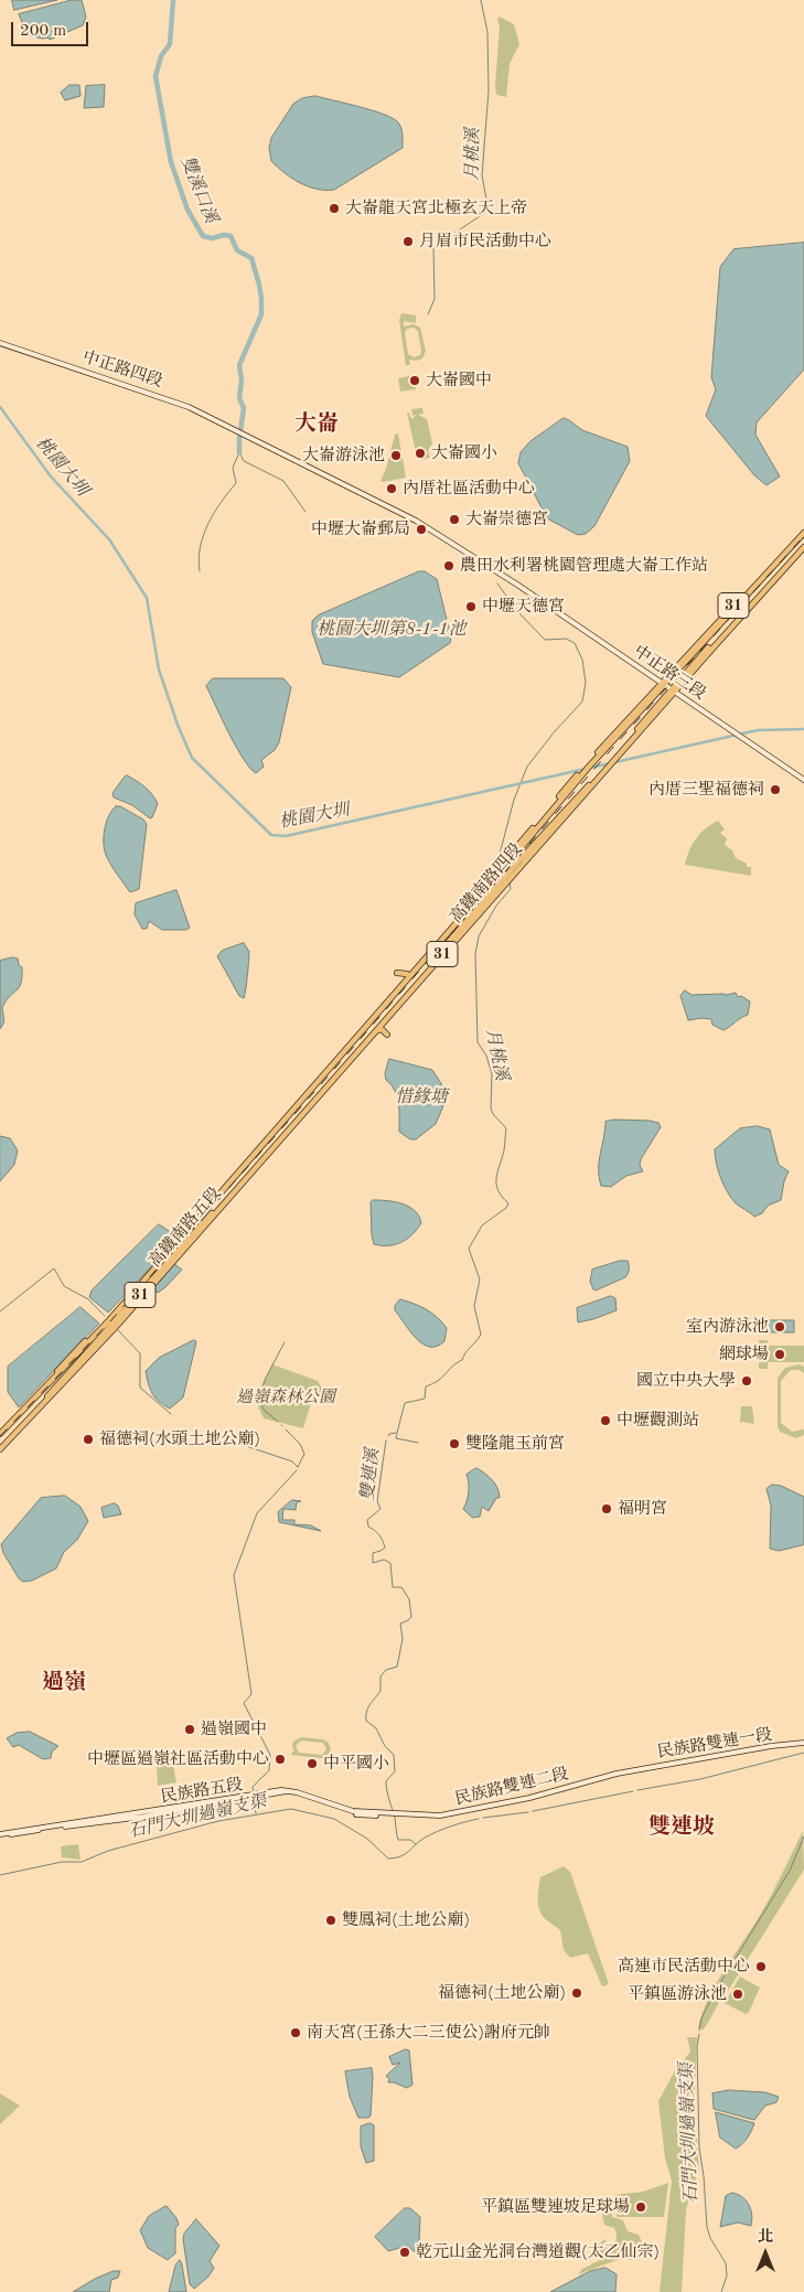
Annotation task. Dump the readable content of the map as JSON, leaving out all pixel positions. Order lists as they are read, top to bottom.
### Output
{
  "streets": {
    "main road": [
      "中正路四段",
      "31",
      "中正路三段",
      "高鐵南路四段",
      "高鐵南路五段",
      "民族路雙連一段",
      "民族路雙連二段",
      "民族路五段"
    ]
  },
  "crossings": [
    ["中正路四段", "中正路三段"],
    ["31", "中正路三段"],
    ["31", "高鐵南路四段"],
    ["中正路三段", "高鐵南路四段"],
    ["高鐵南路四段", "高鐵南路五段"],
    ["民族路雙連一段", "民族路雙連二段"],
    ["民族路雙連二段", "民族路五段"]
  ],
  "districts": ["大崙", "過嶺", "雙連坡"],
  "water": [
    "月桃溪",
    "雙溪口溪",
    "桃園大圳",
    "桃園大圳第8-1-1池",
    "惜緣塘",
    "雙連溪",
    "石門大圳過嶺支渠"
  ],
  "parks": ["過嶺森林公園"],
  "places": [
    "大崙龍天宮北極玄天上帝",
    "月眉市民活動中心",
    "大崙國中",
    "大崙國小",
    "大崙游泳池",
    "內厝社區活動中心",
    "大崙崇德宮",
    "中壢大崙郵局",
    "農田水利署桃園管理處大崙工作站",
    "中壢天德宮",
    "內厝三聖福德祠",
    "室內游泳池",
    "網球場",
    "國立中央大學",
    "中壢觀測站",
    "福德祠(水頭土地公廟)",
    "雙隆龍玉前宮",
    "福明宮",
    "過嶺國中",
    "中壢區過嶺社區活動中心",
    "中平國小",
    "雙鳳祠(土地公廟)",
    "高連市民活動中心",
    "福德祠(土地公廟)",
    "平鎮區游泳池",
    "南天宮(王孫大二三使公)謝府元帥",
    "平鎮區雙連坡足球場",
    "乾元山金光洞台灣道觀(太乙仙宗)"
  ],
  "scale_bar": "200 m",
  "north": "top"
}
